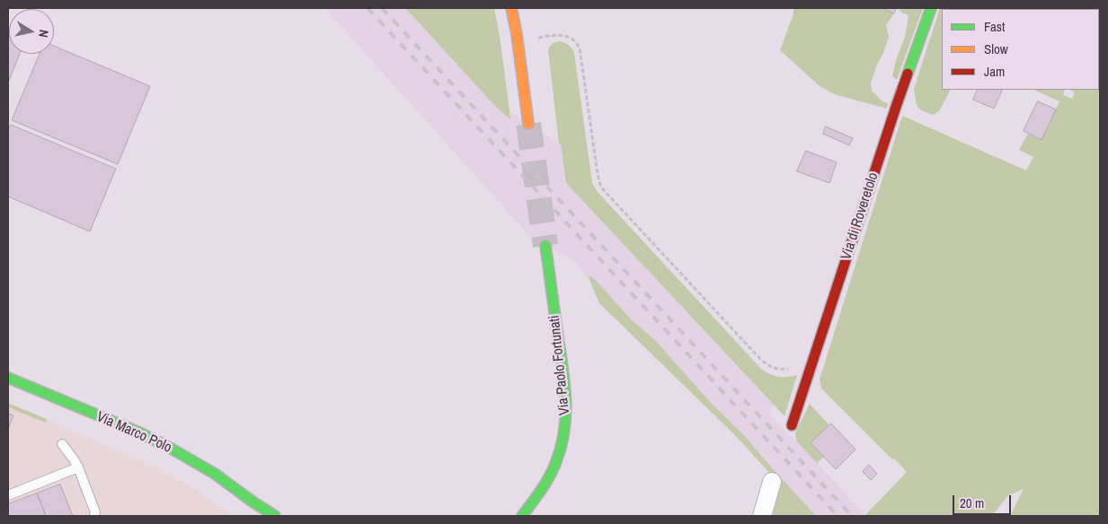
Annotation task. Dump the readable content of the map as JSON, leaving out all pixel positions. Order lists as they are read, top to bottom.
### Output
{
  "streets": {
    "street": ["Via di Roveretolo", "Via Paolo Fortunati", "Via Marco Polo"]
  },
  "legend": ["Fast", "Slow", "Jam"],
  "scale_bar": "20 m",
  "north": "right"
}
